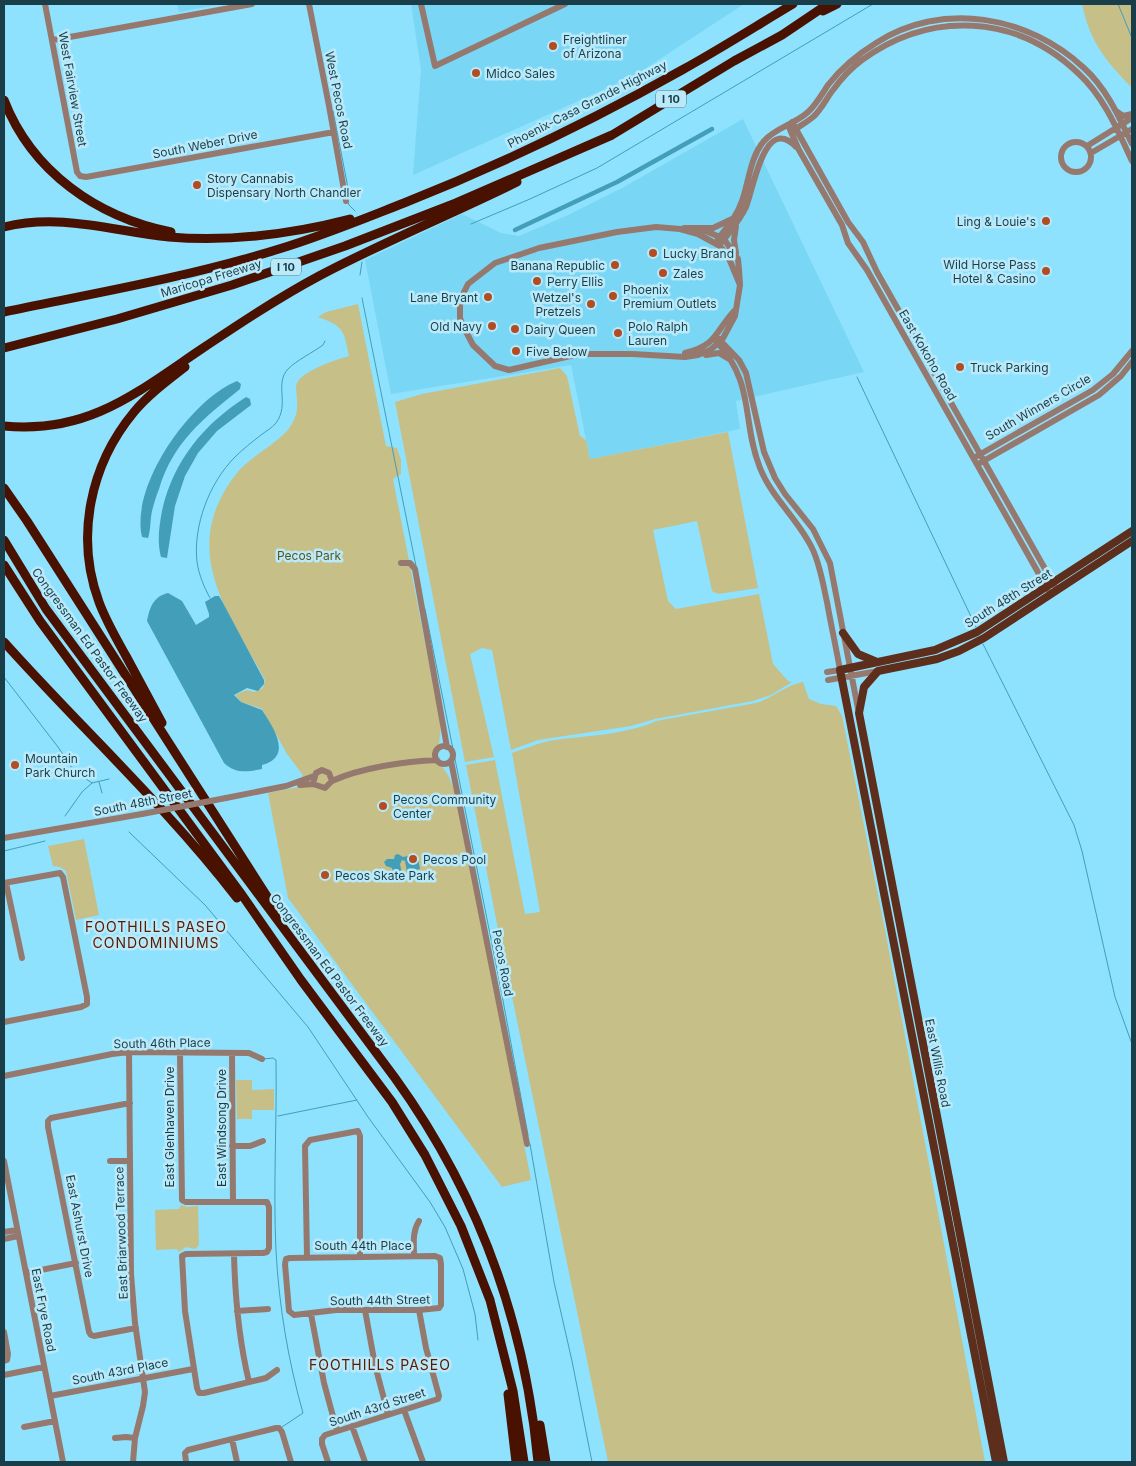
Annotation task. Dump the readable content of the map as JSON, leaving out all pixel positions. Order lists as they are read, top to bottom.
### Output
{
  "streets": {
    "highway": [
      "I 10",
      "Phoenix-Casa Grande Highway",
      "Maricopa Freeway",
      "Congressman Ed Pastor Freeway"
    ],
    "main road": ["South 48th Street", "East Willis Road"],
    "street": [
      "West Fairview Street",
      "West Pecos Road",
      "South Weber Drive",
      "East Kokoho Road",
      "South Winners Circle",
      "Pecos Road",
      "South 46th Place",
      "East Glenhaven Drive",
      "East Windsong Drive",
      "East Ashurst Drive",
      "East Briarwood Terrace",
      "South 44th Place",
      "South 44th Street",
      "East Frye Road",
      "South 43rd Place",
      "South 43rd Street"
    ]
  },
  "crossings": [
    ["West Fairview Street", "South Weber Drive"],
    ["I 10", "Maricopa Freeway"],
    ["West Pecos Road", "South Weber Drive"],
    ["Phoenix-Casa Grande Highway", "Maricopa Freeway"],
    ["East Kokoho Road", "South Winners Circle"],
    ["East Kokoho Road", "South 48th Street"],
    ["South 48th Street", "East Willis Road"],
    ["South 46th Place", "East Glenhaven Drive"],
    ["South 46th Place", "East Windsong Drive"],
    ["South 46th Place", "East Briarwood Terrace"],
    ["East Glenhaven Drive", "East Windsong Drive"],
    ["East Ashurst Drive", "East Briarwood Terrace"],
    ["East Briarwood Terrace", "South 43rd Place"],
    ["South 44th Place", "South 44th Street"],
    ["South 44th Street", "South 43rd Street"],
    ["East Frye Road", "South 43rd Place"]
  ],
  "districts": ["FOOTHILLS PASEO CONDOMINIUMS", "FOOTHILLS PASEO"],
  "parks": ["Pecos Park"],
  "places": [
    "Freightliner of Arizona",
    "Midco Sales",
    "Story Cannabis Dispensary North Chandler",
    "Ling & Louie's",
    "Lucky Brand",
    "Banana Republic",
    "Wild Horse Pass Hotel & Casino",
    "Zales",
    "Perry Ellis",
    "Phoenix Premium Outlets",
    "Lane Bryant",
    "Wetzel's Pretzels",
    "Old Navy",
    "Dairy Queen",
    "Polo Ralph Lauren",
    "Five Below",
    "Truck Parking",
    "Mountain Park Church",
    "Pecos Community Center",
    "Pecos Pool",
    "Pecos Skate Park"
  ]
}
